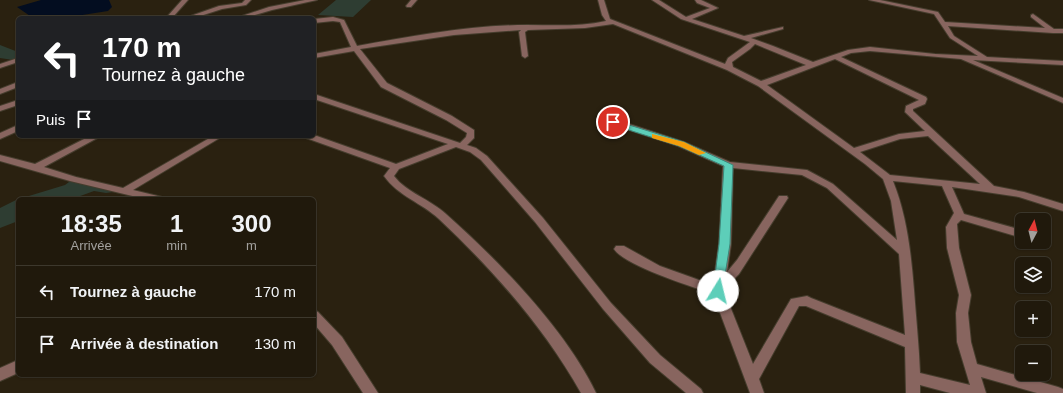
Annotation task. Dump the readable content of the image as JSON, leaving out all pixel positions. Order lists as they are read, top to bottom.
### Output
{
  "north": "top",
  "page": {
    "turn": ["170 m", "Tournez à gauche"],
    "then": "Puis",
    "eta": [
      "18:35",
      "Arrivée",
      "1",
      "min",
      "300",
      "m"
    ],
    "map_buttons": ["+", "−"],
    "list": [
      {
        "name": "Tournez à gauche",
        "value": "170 m"
      },
      {
        "name": "Arrivée à destination",
        "value": "130 m"
      }
    ]
  }
}
